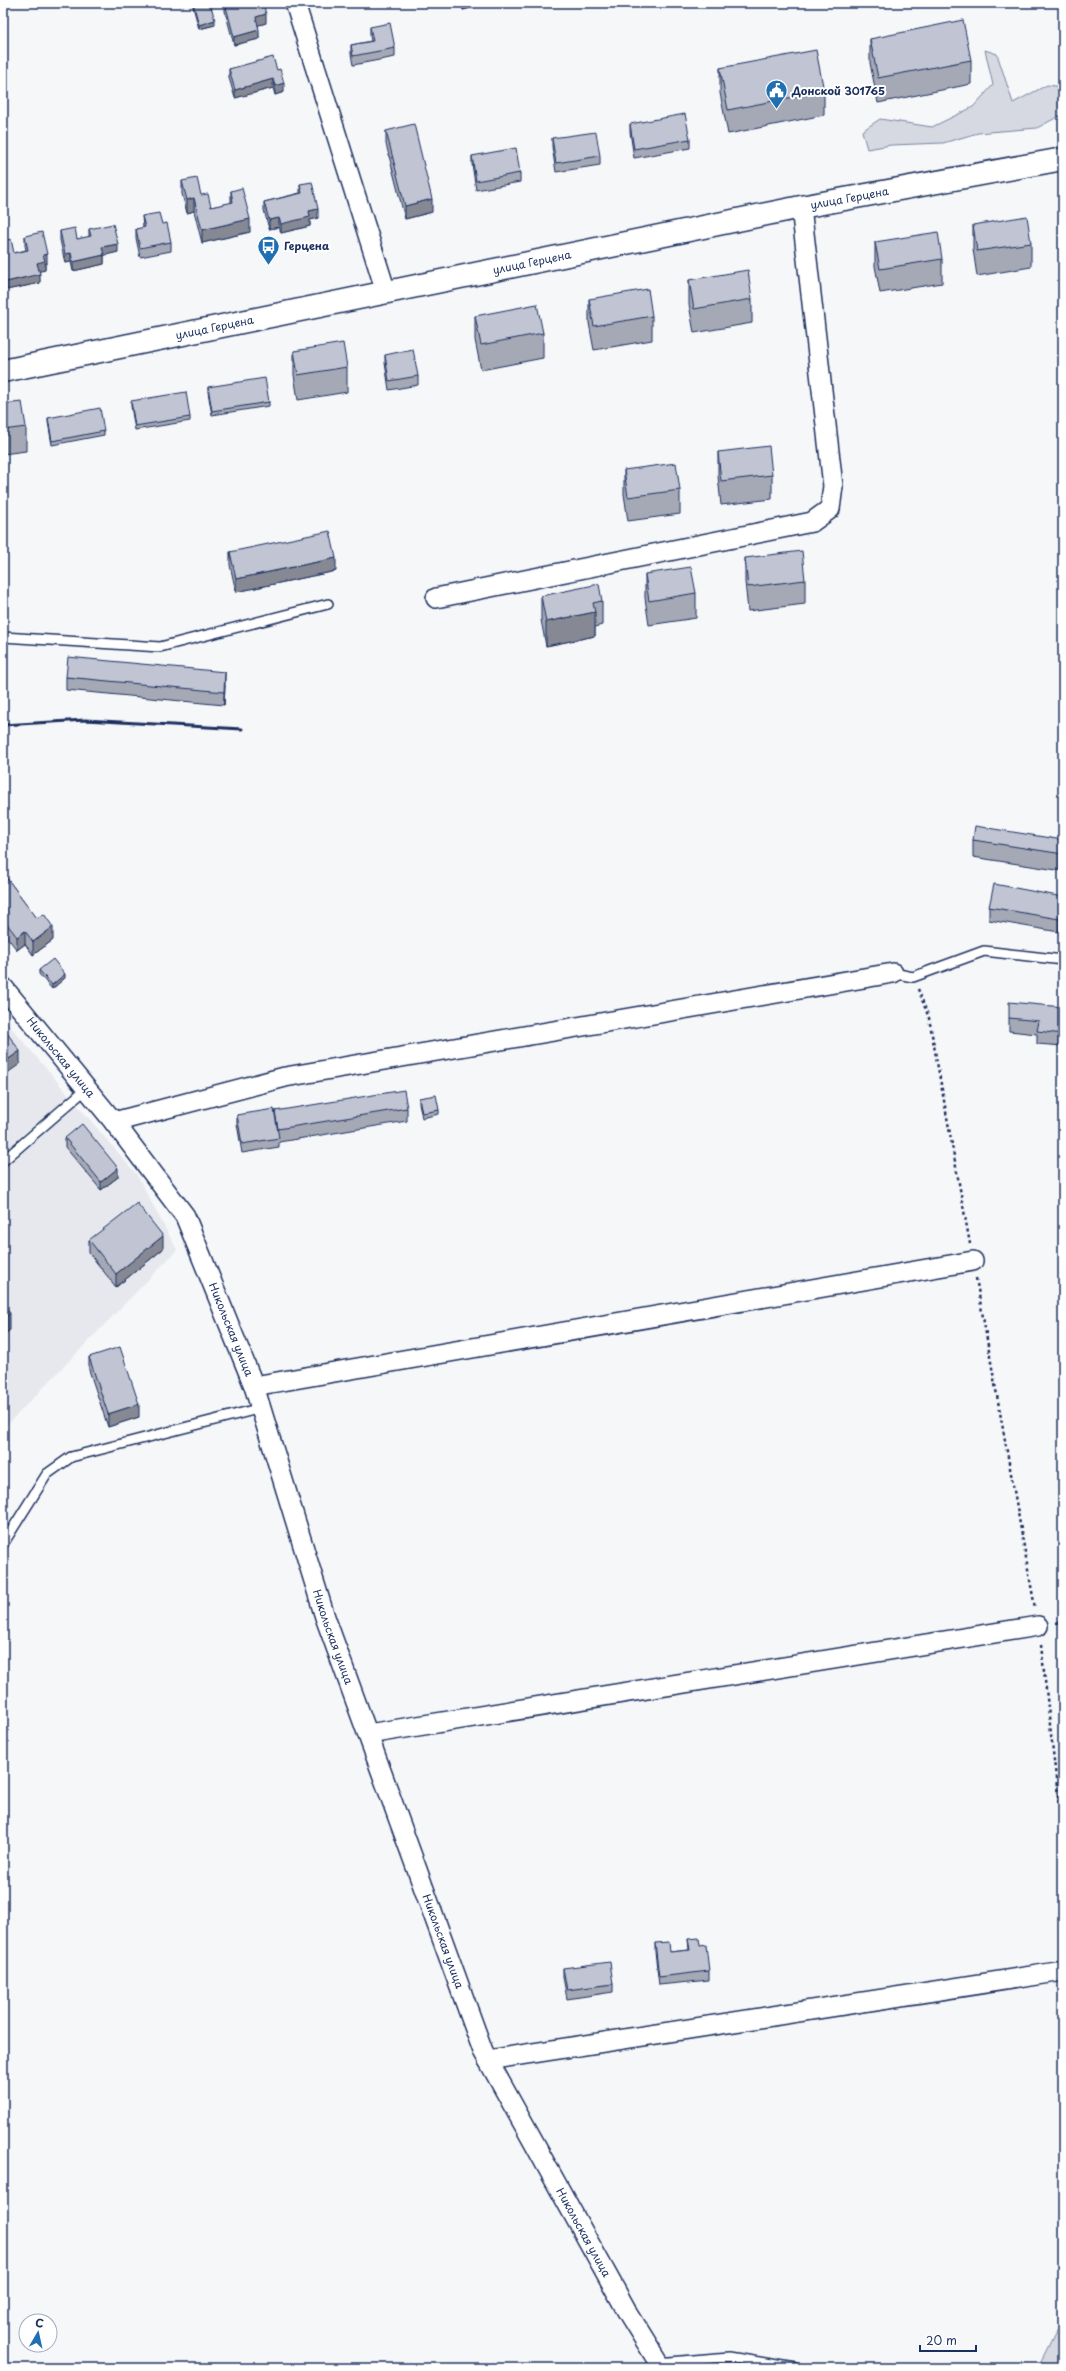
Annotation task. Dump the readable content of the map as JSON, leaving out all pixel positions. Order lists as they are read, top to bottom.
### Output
{
  "streets": {
    "main road": ["улица Герцена"],
    "street": ["Никольская улица"]
  },
  "places": {
    "public building": ["Донской 301765"],
    "bus stop": ["Герцена"]
  },
  "scale_bar": "20 m",
  "north": "top"
}
